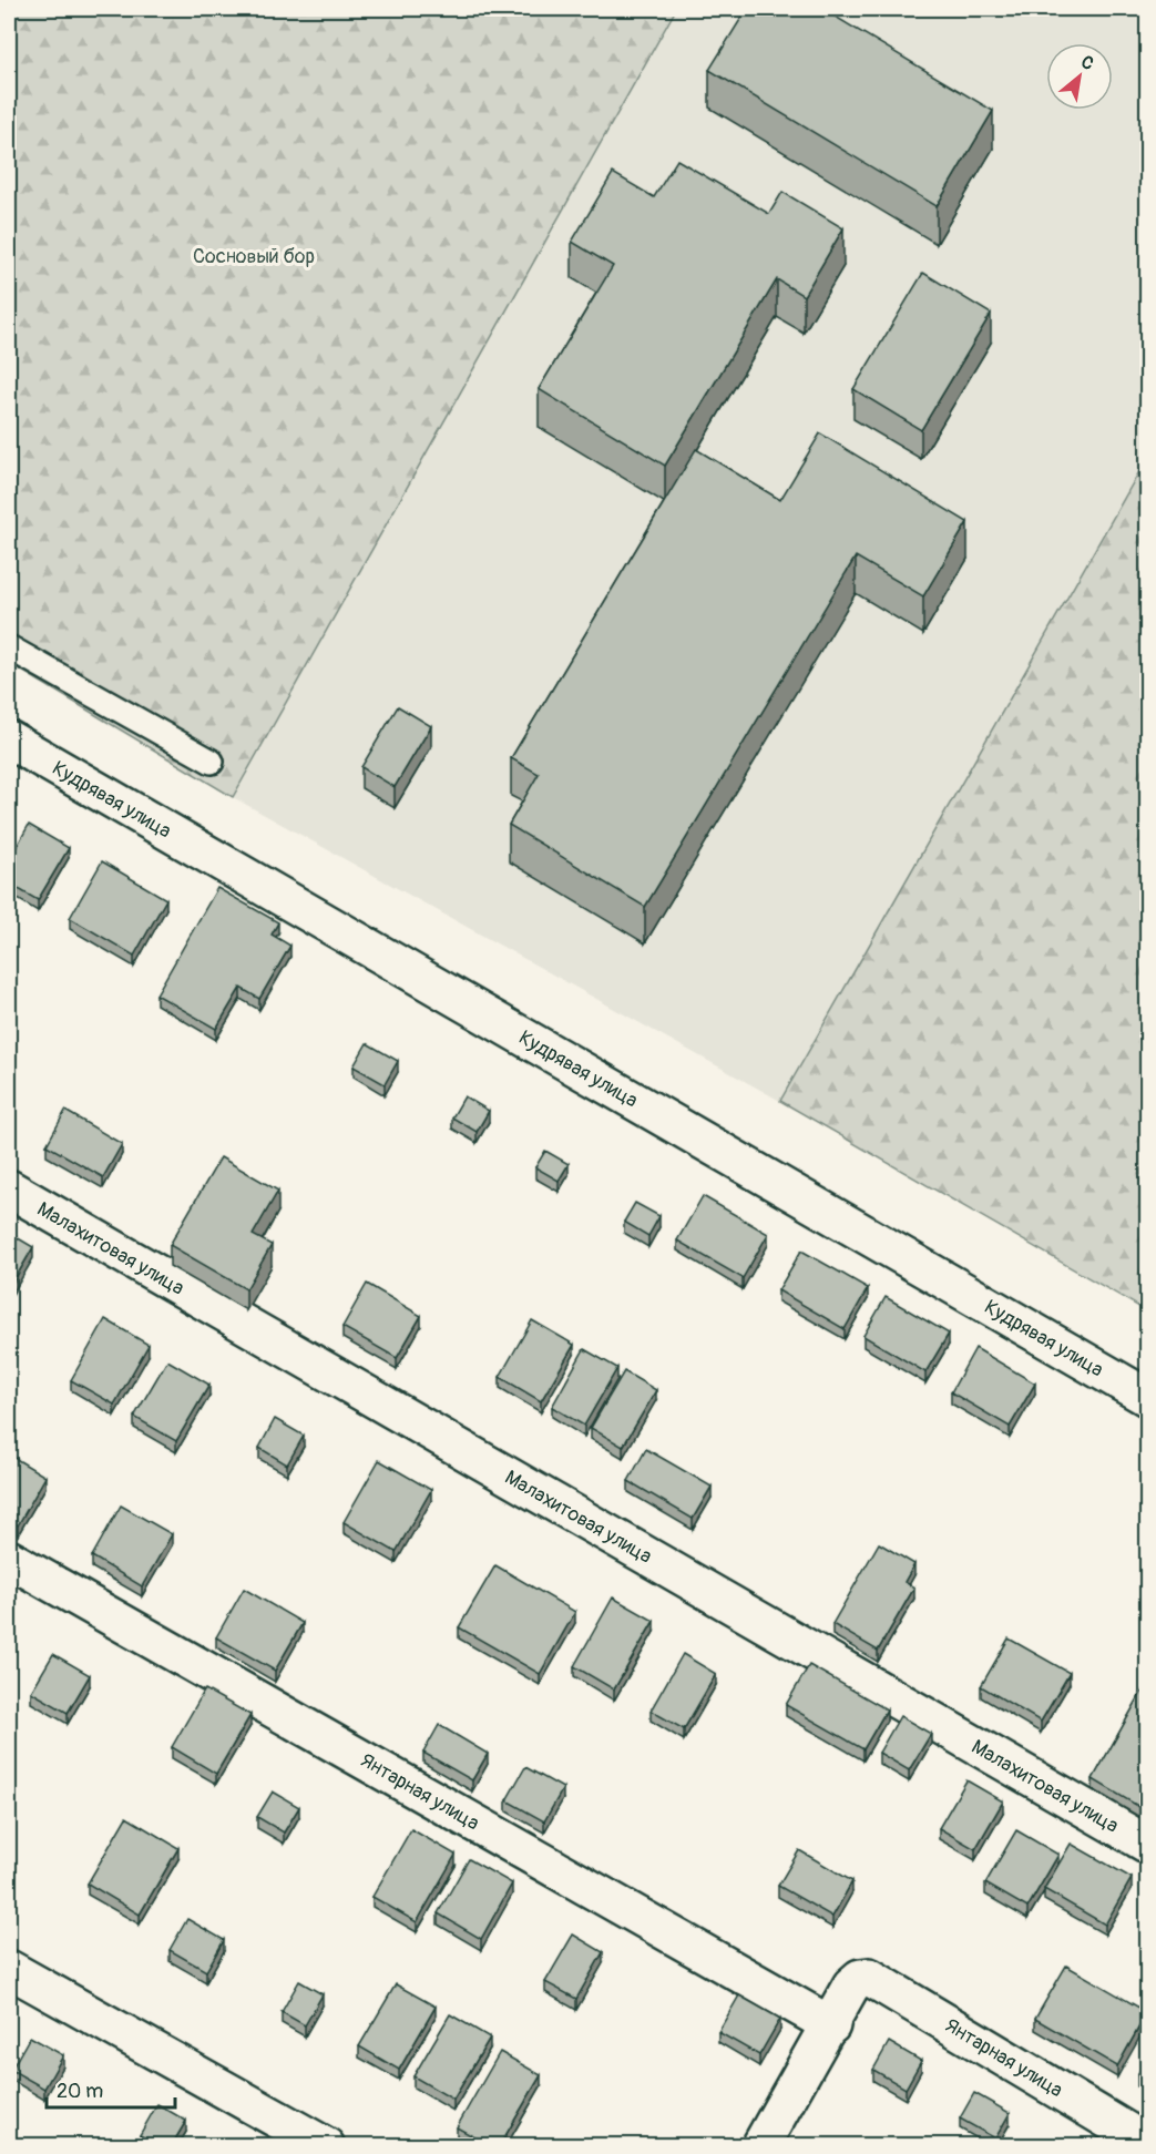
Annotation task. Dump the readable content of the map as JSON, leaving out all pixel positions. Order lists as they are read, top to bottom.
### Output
{
  "streets": {
    "street": ["Кудрявая улица", "Малахитовая улица", "Янтарная улица"]
  },
  "parks": ["Сосновый бор"],
  "scale_bar": "20 m",
  "north": "top right"
}
